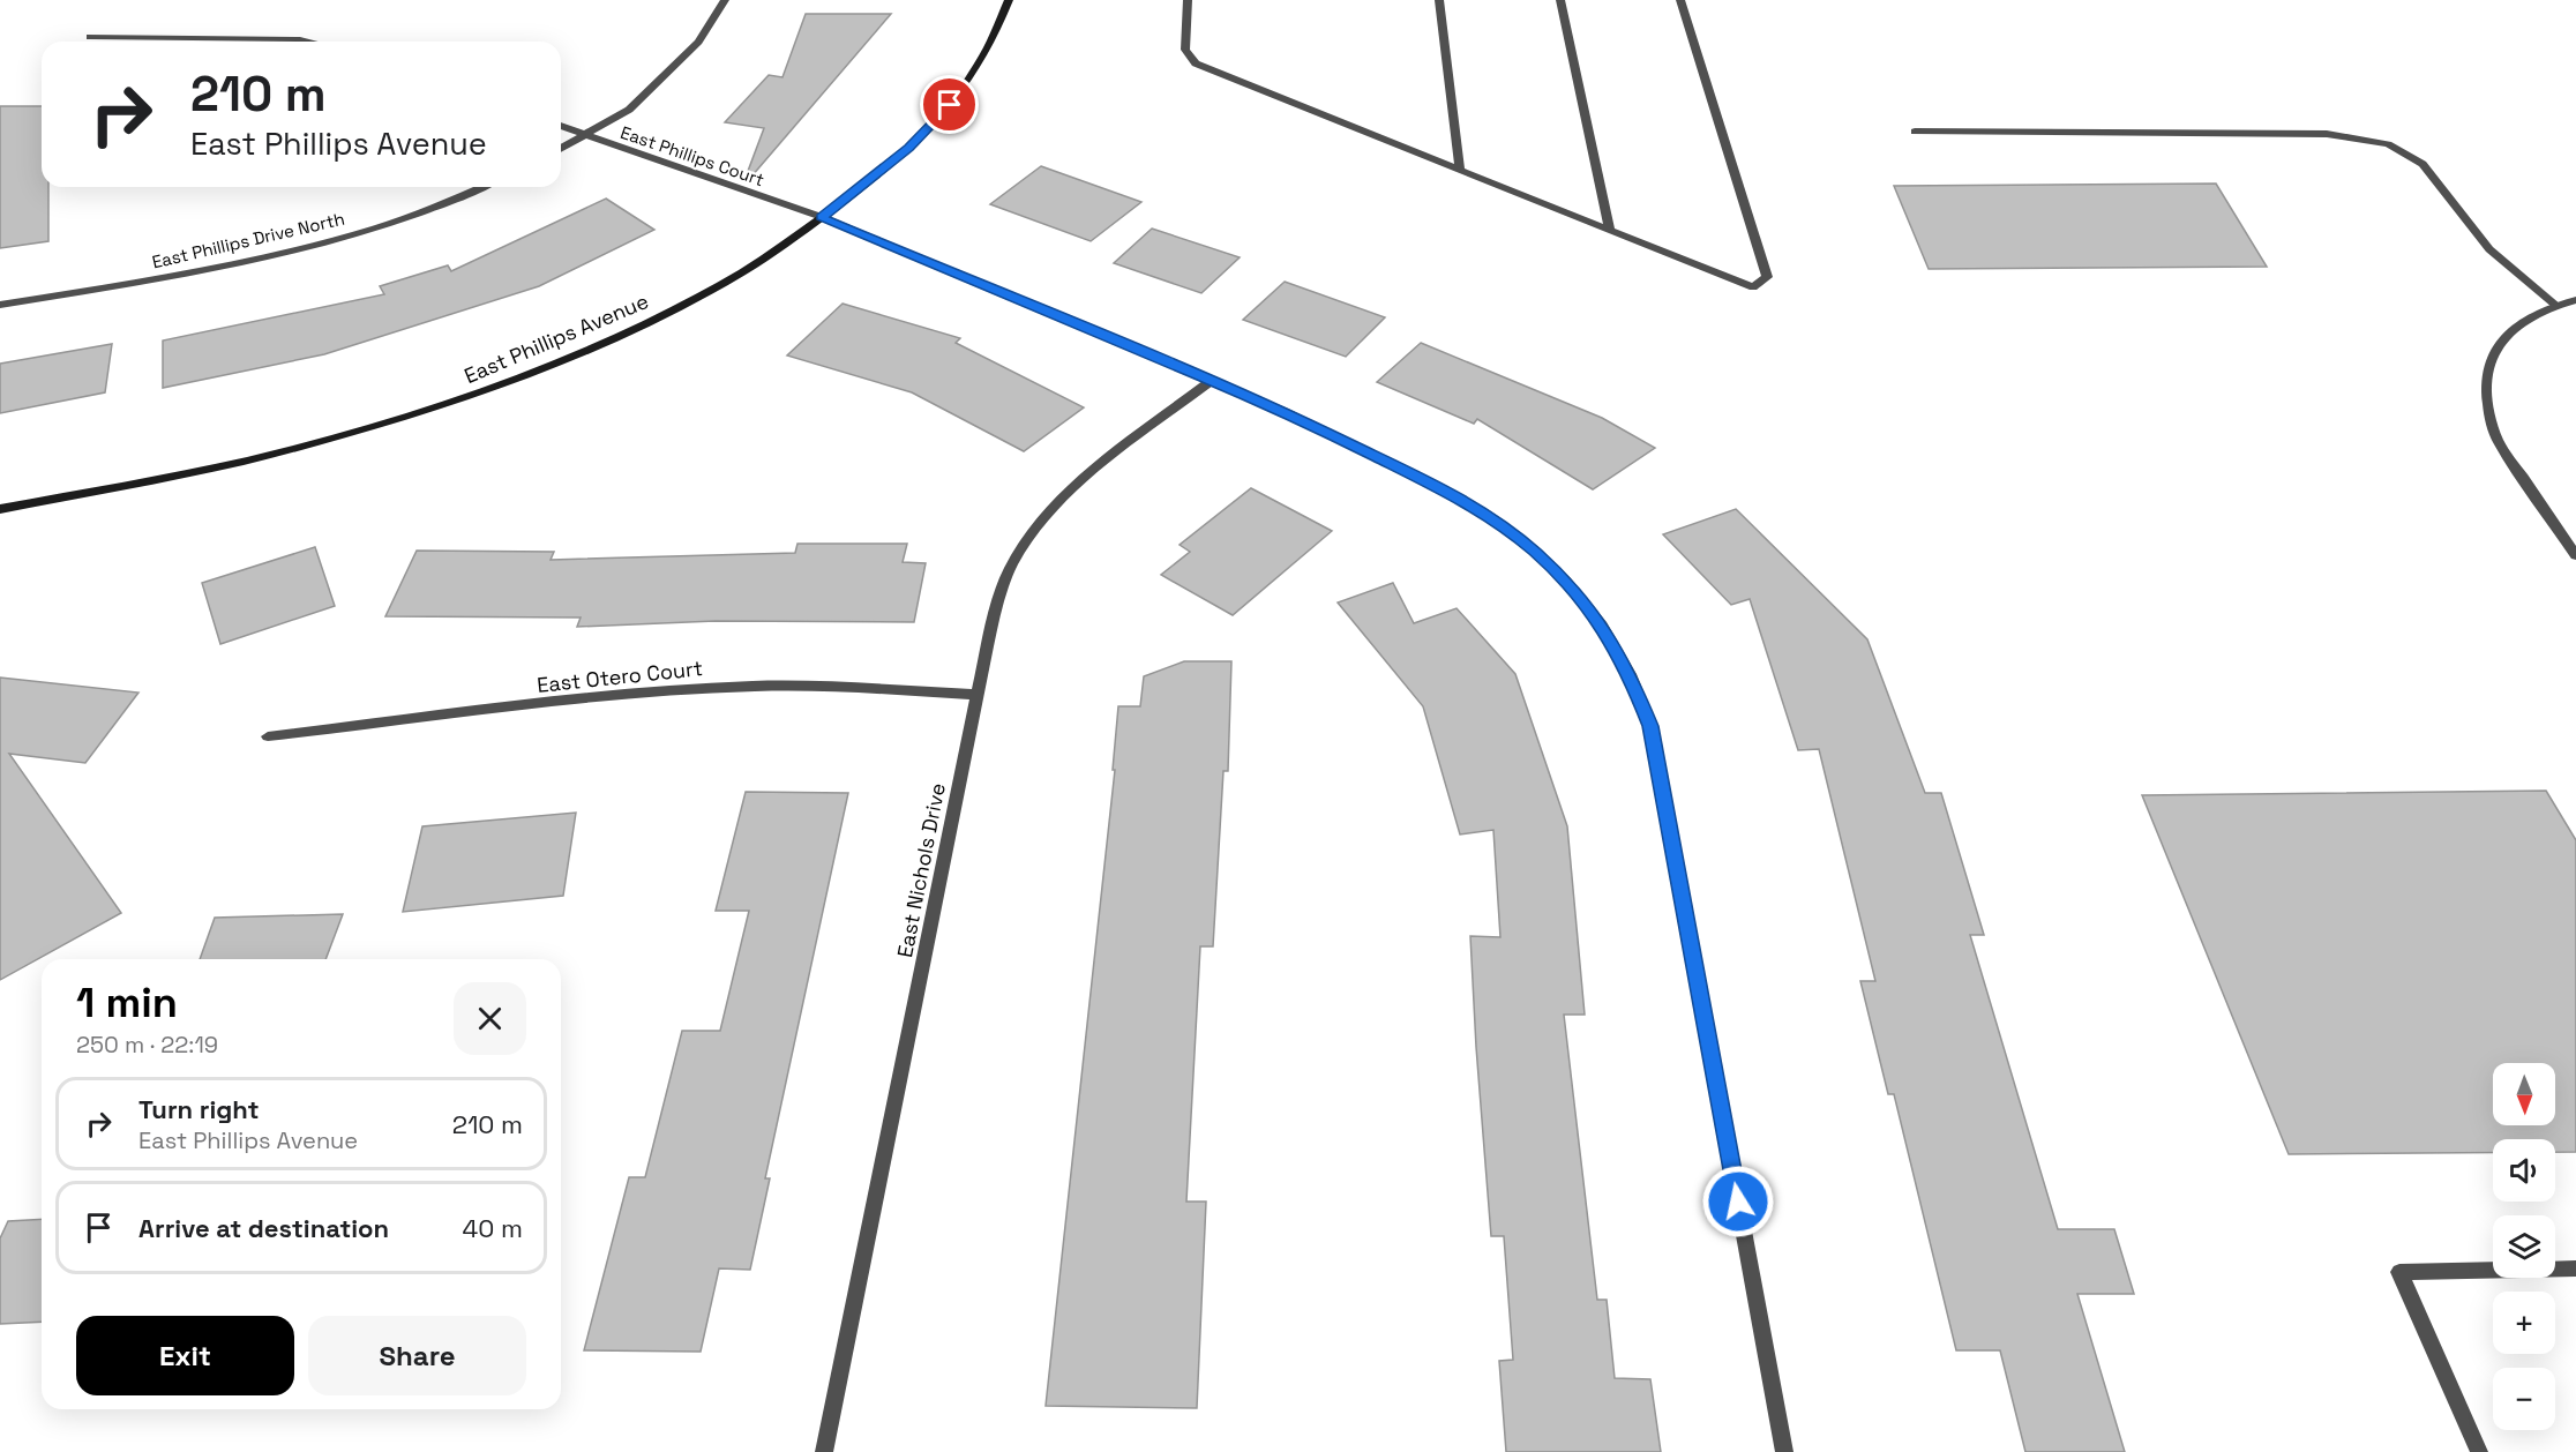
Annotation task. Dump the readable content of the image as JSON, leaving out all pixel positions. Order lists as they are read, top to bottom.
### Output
{
  "streets": {
    "street": [
      "East Phillips Court",
      "East Phillips Drive North",
      "East Phillips Avenue",
      "East Otero Court",
      "East Nichols Drive"
    ]
  },
  "crossings": [
    ["East Phillips Court", "East Phillips Avenue"],
    ["East Phillips Court", "East Nichols Drive"],
    ["East Otero Court", "East Nichols Drive"]
  ],
  "north": "bottom",
  "page": {
    "turn": ["210 m", "East Phillips Avenue"],
    "heading": ["1 min", "250 m · 22:19"],
    "map_buttons": ["+", "−"],
    "list": [
      {
        "name": "Turn right",
        "note": "East Phillips Avenue",
        "value": "210 m"
      },
      {
        "name": "Arrive at destination",
        "value": "40 m"
      }
    ],
    "buttons": ["Exit", "Share"]
  }
}
